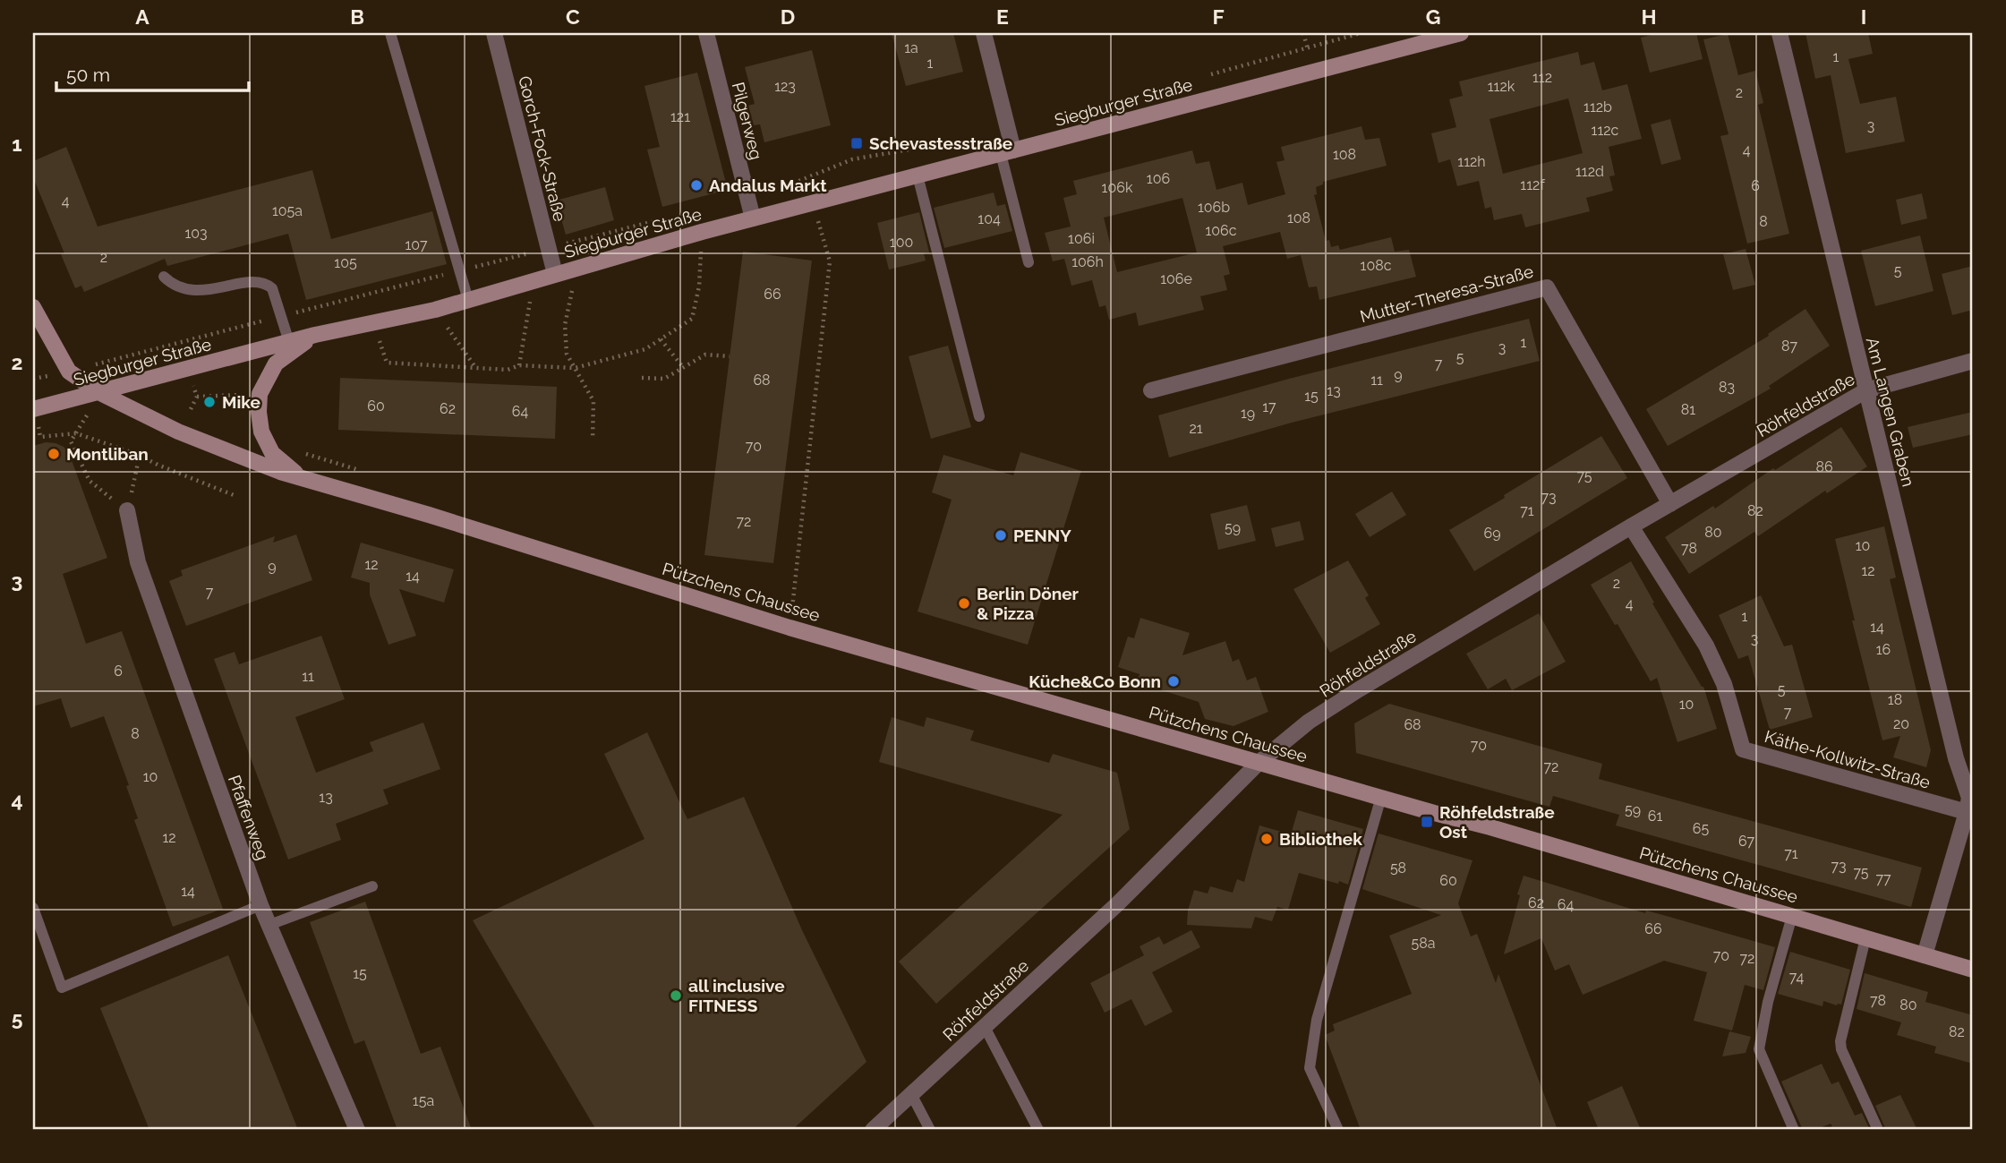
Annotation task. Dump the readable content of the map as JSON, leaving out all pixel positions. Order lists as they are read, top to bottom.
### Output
{
  "streets": {
    "street": [
      "Siegburger Straße",
      "Pilgerweg",
      "Gorch-Fock-Straße",
      "Mutter-Theresa-Straße",
      "Röhfeldstraße",
      "Am Langen Graben",
      "Pützchens Chaussee",
      "Käthe-Kollwitz-Straße",
      "Pfaffenweg"
    ]
  },
  "crossings": [
    ["Siegburger Straße", "Pilgerweg"],
    ["Siegburger Straße", "Gorch-Fock-Straße"],
    ["Siegburger Straße", "Pützchens Chaussee"],
    ["Mutter-Theresa-Straße", "Röhfeldstraße"],
    ["Röhfeldstraße", "Am Langen Graben"],
    ["Röhfeldstraße", "Pützchens Chaussee"],
    ["Röhfeldstraße", "Käthe-Kollwitz-Straße"],
    ["Am Langen Graben", "Käthe-Kollwitz-Straße"]
  ],
  "places": {
    "transit": ["Schevastesstraße", "Röhfeldstraße Ost"],
    "other": [
      "Andalus Markt",
      "Mike",
      "Montliban",
      "PENNY",
      "Berlin Döner & Pizza",
      "Küche&Co Bonn",
      "Bibliothek",
      "all inclusive FITNESS"
    ]
  },
  "house_numbers": [
    "1a",
    "1",
    "1",
    "112",
    "123",
    "112k",
    "2",
    "112b",
    "121",
    "3",
    "112c",
    "4",
    "108",
    "112h",
    "112d",
    "106",
    "112f",
    "6",
    "106k",
    "4",
    "106b",
    "105a",
    "108",
    "104",
    "8",
    "106c",
    "103",
    "106i",
    "100",
    "107",
    "2",
    "106h",
    "105",
    "108c",
    "5",
    "106e",
    "66",
    "1",
    "87",
    "3",
    "5",
    "7",
    "9",
    "68",
    "11",
    "83",
    "13",
    "15",
    "60",
    "17",
    "62",
    "81",
    "64",
    "19",
    "21",
    "70",
    "86",
    "75",
    "73",
    "71",
    "82",
    "72",
    "59",
    "80",
    "69",
    "10",
    "78",
    "12",
    "9",
    "12",
    "14",
    "2",
    "7",
    "4",
    "1",
    "14",
    "3",
    "16",
    "6",
    "11",
    "5",
    "18",
    "10",
    "7",
    "20",
    "68",
    "8",
    "70",
    "72",
    "10",
    "13",
    "59",
    "61",
    "65",
    "12",
    "67",
    "71",
    "73",
    "58",
    "75",
    "77",
    "60",
    "14",
    "62",
    "64",
    "66",
    "58a",
    "70",
    "72",
    "15",
    "74",
    "78",
    "80",
    "82",
    "15a"
  ],
  "scale_bar": "50 m",
  "grid": {
    "columns": [
      "A",
      "B",
      "C",
      "D",
      "E",
      "F",
      "G",
      "H",
      "I"
    ],
    "rows": [
      "1",
      "2",
      "3",
      "4",
      "5"
    ]
  }
}
